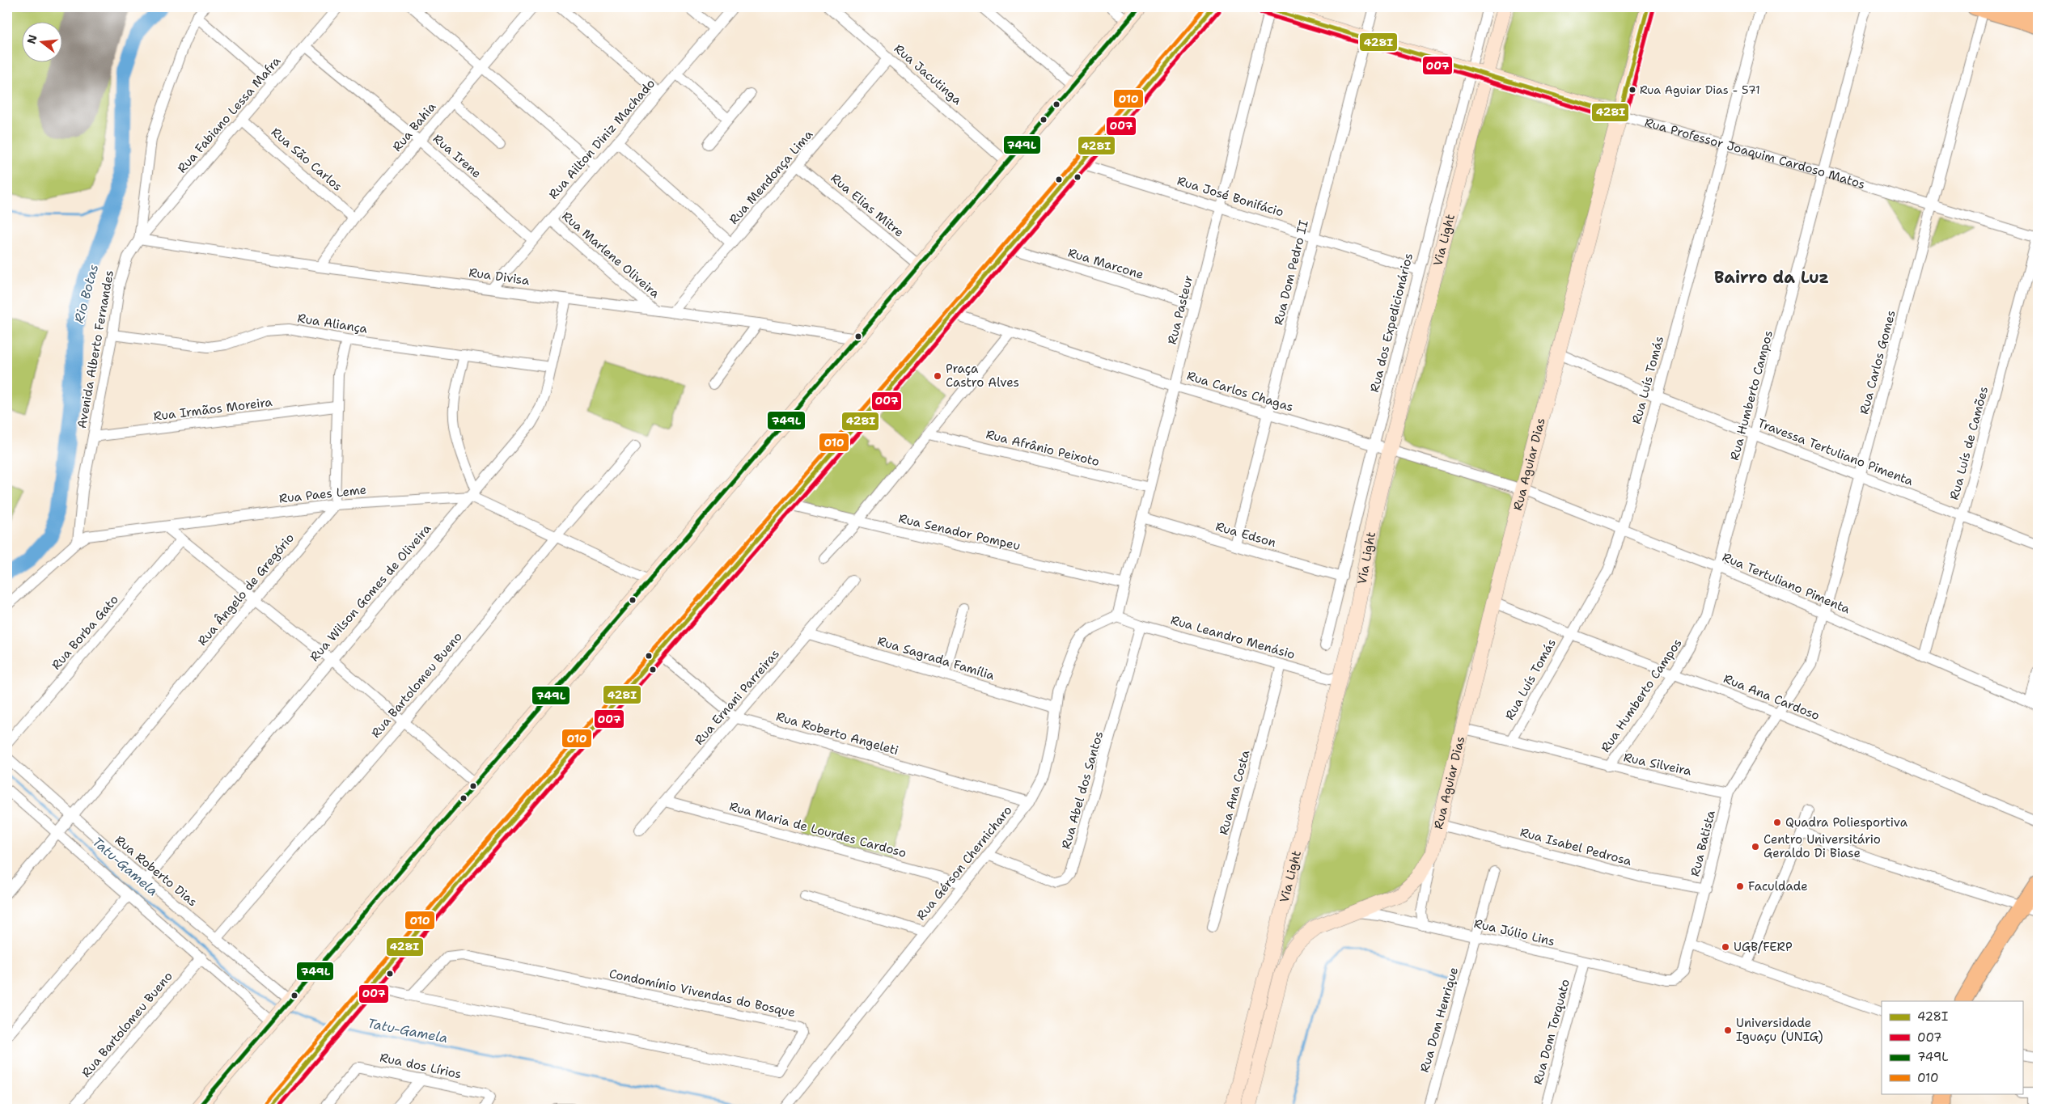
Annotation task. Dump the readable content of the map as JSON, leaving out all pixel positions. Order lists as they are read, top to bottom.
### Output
{
  "streets": {
    "main road": ["Rua Professor Joaquim Cardoso Matos", "Via Light", "Rua Aguiar Dias"],
    "street": [
      "Rua Jacutinga",
      "Rua Fabiano Lessa Mafra",
      "Rua Bahia",
      "Rua Ailton Diniz Machado",
      "Rua Irene",
      "Rua São Carlos",
      "Rua Mendonça Lima",
      "Rua José Bonifácio",
      "Rua Elias Mitre",
      "Rua Marlene Oliveira",
      "Rua Marcone",
      "Rua Dom Pedro II",
      "Rua Divisa",
      "Rua Pasteur",
      "Rua dos Expedicionários",
      "Rua Aliança",
      "Avenida Alberto Fernandes",
      "Rua Carlos Gomes",
      "Rua Luís Tomás",
      "Rua Carlos Chagas",
      "Rua Humberto Campos",
      "Rua Irmãos Moreira",
      "Rua Luís de Camões",
      "Rua Afrânio Peixoto",
      "Travessa Tertuliano Pimenta",
      "Rua Paes Leme",
      "Rua Senador Pompeu",
      "Rua Edson",
      "Rua Tertuliano Pimenta",
      "Rua Ângelo de Gregório",
      "Rua Wilson Gomes de Oliveira",
      "Rua Borba Gato",
      "Rua Leandro Menásio",
      "Rua Sagrada Família",
      "Rua Bartolomeu Bueno",
      "Rua Ernani Parreiras",
      "Rua Ana Cardoso",
      "Rua Roberto Angeleti",
      "Rua Silveira",
      "Rua Abel dos Santos",
      "Rua Ana Costa",
      "Rua Maria de Lourdes Cardoso",
      "Rua Batista",
      "Rua Isabel Pedrosa",
      "Rua Gérson Chernicharo",
      "Rua Roberto Dias",
      "Rua Júlio Lins",
      "Condomínio Vivendas do Bosque",
      "Rua Dom Henrique",
      "Rua Dom Torquato",
      "Rua dos Lírios"
    ]
  },
  "crossings": [
    ["Rua Jacutinga", "Rua Mendonça Lima"],
    ["Rua Fabiano Lessa Mafra", "Rua Irene"],
    ["Rua Fabiano Lessa Mafra", "Rua São Carlos"],
    ["Rua Fabiano Lessa Mafra", "Rua Divisa"],
    ["Rua Fabiano Lessa Mafra", "Avenida Alberto Fernandes"],
    ["Rua Bahia", "Rua Irene"],
    ["Rua Bahia", "Rua São Carlos"],
    ["Rua Bahia", "Rua Divisa"],
    ["Rua Ailton Diniz Machado", "Rua Irene"],
    ["Rua Ailton Diniz Machado", "Rua Marlene Oliveira"],
    ["Rua Ailton Diniz Machado", "Rua Divisa"],
    ["Rua Professor Joaquim Cardoso Matos", "Via Light"],
    ["Rua Professor Joaquim Cardoso Matos", "Rua Dom Pedro II"],
    ["Rua Professor Joaquim Cardoso Matos", "Rua Pasteur"],
    ["Rua Professor Joaquim Cardoso Matos", "Rua dos Expedicionários"],
    ["Rua Professor Joaquim Cardoso Matos", "Rua Carlos Gomes"],
    ["Rua Professor Joaquim Cardoso Matos", "Rua Luís Tomás"],
    ["Rua Professor Joaquim Cardoso Matos", "Rua Humberto Campos"],
    ["Rua Professor Joaquim Cardoso Matos", "Rua Luís de Camões"],
    ["Rua Professor Joaquim Cardoso Matos", "Rua Aguiar Dias"],
    ["Rua Mendonça Lima", "Rua Elias Mitre"],
    ["Rua Mendonça Lima", "Rua Divisa"],
    ["Rua José Bonifácio", "Rua Dom Pedro II"],
    ["Rua José Bonifácio", "Rua Pasteur"],
    ["Rua José Bonifácio", "Rua dos Expedicionários"],
    ["Via Light", "Rua Carlos Chagas"],
    ["Via Light", "Rua Leandro Menásio"],
    ["Rua Marlene Oliveira", "Rua Divisa"],
    ["Rua Marcone", "Rua Pasteur"],
    ["Rua Dom Pedro II", "Rua Carlos Chagas"],
    ["Rua Dom Pedro II", "Rua Edson"],
    ["Rua Divisa", "Avenida Alberto Fernandes"],
    ["Rua Divisa", "Rua Wilson Gomes de Oliveira"],
    ["Rua Pasteur", "Rua Carlos Chagas"],
    ["Rua Pasteur", "Rua Afrânio Peixoto"],
    ["Rua Pasteur", "Rua Senador Pompeu"],
    ["Rua Pasteur", "Rua Edson"],
    ["Rua Pasteur", "Rua Leandro Menásio"],
    ["Rua Pasteur", "Rua Gérson Chernicharo"],
    ["Rua dos Expedicionários", "Rua Carlos Chagas"],
    ["Rua dos Expedicionários", "Rua Edson"],
    ["Rua Aliança", "Avenida Alberto Fernandes"],
    ["Rua Aliança", "Rua Wilson Gomes de Oliveira"],
    ["Avenida Alberto Fernandes", "Rua Irmãos Moreira"],
    ["Avenida Alberto Fernandes", "Rua Paes Leme"],
    ["Rua Carlos Gomes", "Travessa Tertuliano Pimenta"],
    ["Rua Carlos Gomes", "Rua Tertuliano Pimenta"],
    ["Rua Carlos Gomes", "Rua Ana Cardoso"],
    ["Rua Carlos Gomes", "Rua Batista"],
    ["Rua Luís Tomás", "Travessa Tertuliano Pimenta"],
    ["Rua Luís Tomás", "Rua Tertuliano Pimenta"],
    ["Rua Luís Tomás", "Rua Ana Cardoso"],
    ["Rua Luís Tomás", "Rua Silveira"],
    ["Rua Carlos Chagas", "Rua Aguiar Dias"],
    ["Rua Carlos Chagas", "Rua Tertuliano Pimenta"],
    ["Rua Humberto Campos", "Travessa Tertuliano Pimenta"],
    ["Rua Humberto Campos", "Rua Tertuliano Pimenta"],
    ["Rua Humberto Campos", "Rua Ana Cardoso"],
    ["Rua Humberto Campos", "Rua Silveira"],
    ["Rua Luís de Camões", "Travessa Tertuliano Pimenta"],
    ["Rua Luís de Camões", "Rua Tertuliano Pimenta"],
    ["Travessa Tertuliano Pimenta", "Rua Aguiar Dias"],
    ["Rua Aguiar Dias", "Rua Tertuliano Pimenta"],
    ["Rua Aguiar Dias", "Rua Ana Cardoso"],
    ["Rua Aguiar Dias", "Rua Silveira"],
    ["Rua Aguiar Dias", "Rua Isabel Pedrosa"],
    ["Rua Aguiar Dias", "Rua Júlio Lins"],
    ["Rua Paes Leme", "Rua Ângelo de Gregório"],
    ["Rua Paes Leme", "Rua Wilson Gomes de Oliveira"],
    ["Rua Paes Leme", "Rua Bartolomeu Bueno"],
    ["Rua Ângelo de Gregório", "Rua Roberto Dias"],
    ["Rua Wilson Gomes de Oliveira", "Rua Roberto Dias"],
    ["Rua Leandro Menásio", "Rua Abel dos Santos"],
    ["Rua Leandro Menásio", "Rua Ana Costa"],
    ["Rua Leandro Menásio", "Rua Gérson Chernicharo"],
    ["Rua Sagrada Família", "Rua Ernani Parreiras"],
    ["Rua Sagrada Família", "Rua Gérson Chernicharo"],
    ["Rua Bartolomeu Bueno", "Rua Roberto Dias"],
    ["Rua Ernani Parreiras", "Rua Roberto Angeleti"],
    ["Rua Ernani Parreiras", "Rua Maria de Lourdes Cardoso"],
    ["Rua Ana Cardoso", "Rua Batista"],
    ["Rua Roberto Angeleti", "Rua Gérson Chernicharo"],
    ["Rua Silveira", "Rua Batista"],
    ["Rua Abel dos Santos", "Rua Gérson Chernicharo"],
    ["Rua Maria de Lourdes Cardoso", "Rua Gérson Chernicharo"],
    ["Rua Batista", "Rua Isabel Pedrosa"],
    ["Rua Batista", "Rua Júlio Lins"],
    ["Rua Júlio Lins", "Rua Dom Henrique"],
    ["Rua Júlio Lins", "Rua Dom Torquato"]
  ],
  "districts": ["Bairro da Luz"],
  "water": ["Rio Botas", "Tatu-Gamela"],
  "places": [
    "Rua Aguiar Dias - 571",
    "Praça Castro Alves",
    "Quadra Poliesportiva",
    "Centro Universitário Geraldo Di Biase",
    "Faculdade",
    "UGB/FERP",
    "Universidade Iguaçu (UNIG)"
  ],
  "lines": [
    "transit line 428I",
    "transit line 749L",
    "transit line 010",
    "transit line 007"
  ],
  "legend": [
    "428I",
    "007",
    "749L",
    "010"
  ],
  "north": "left"
}
